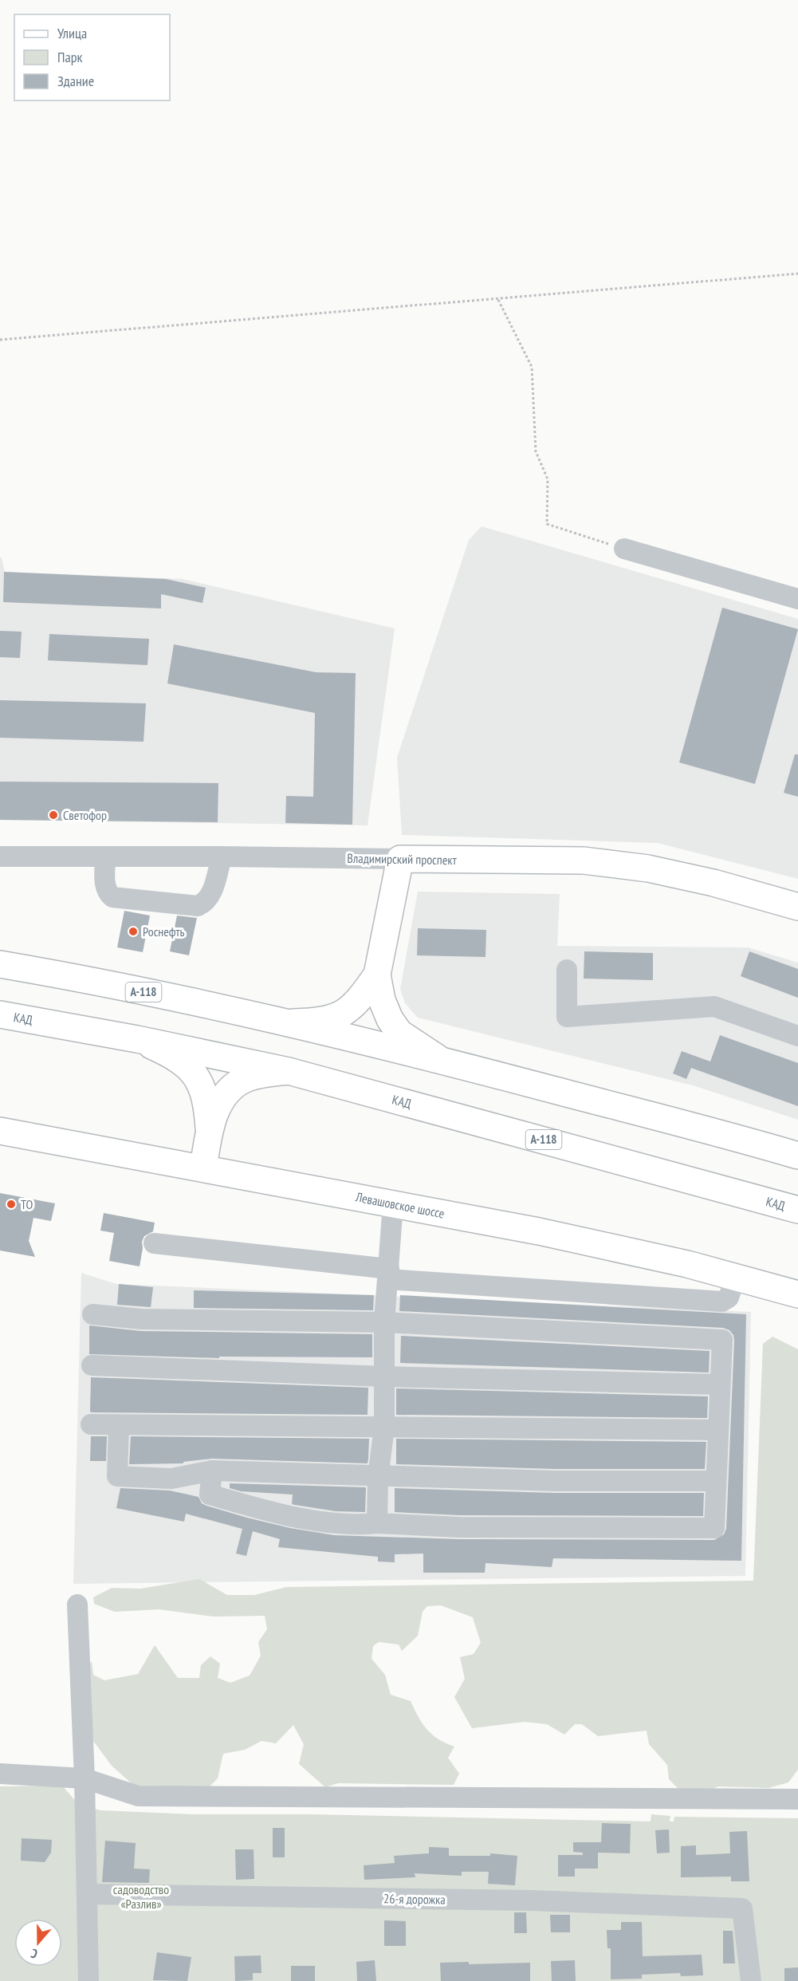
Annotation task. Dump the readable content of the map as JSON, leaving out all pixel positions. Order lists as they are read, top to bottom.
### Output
{
  "streets": {
    "main road": [
      "Владимирский проспект",
      "А-118",
      "КАД",
      "Левашовское шоссе"
    ],
    "street": ["26-я дорожка"]
  },
  "parks": ["садоводство «Разлив»"],
  "places": ["Светофор", "Роснефть", "ТО"],
  "legend": ["Улица", "Парк", "Здание"],
  "north": "bottom"
}
